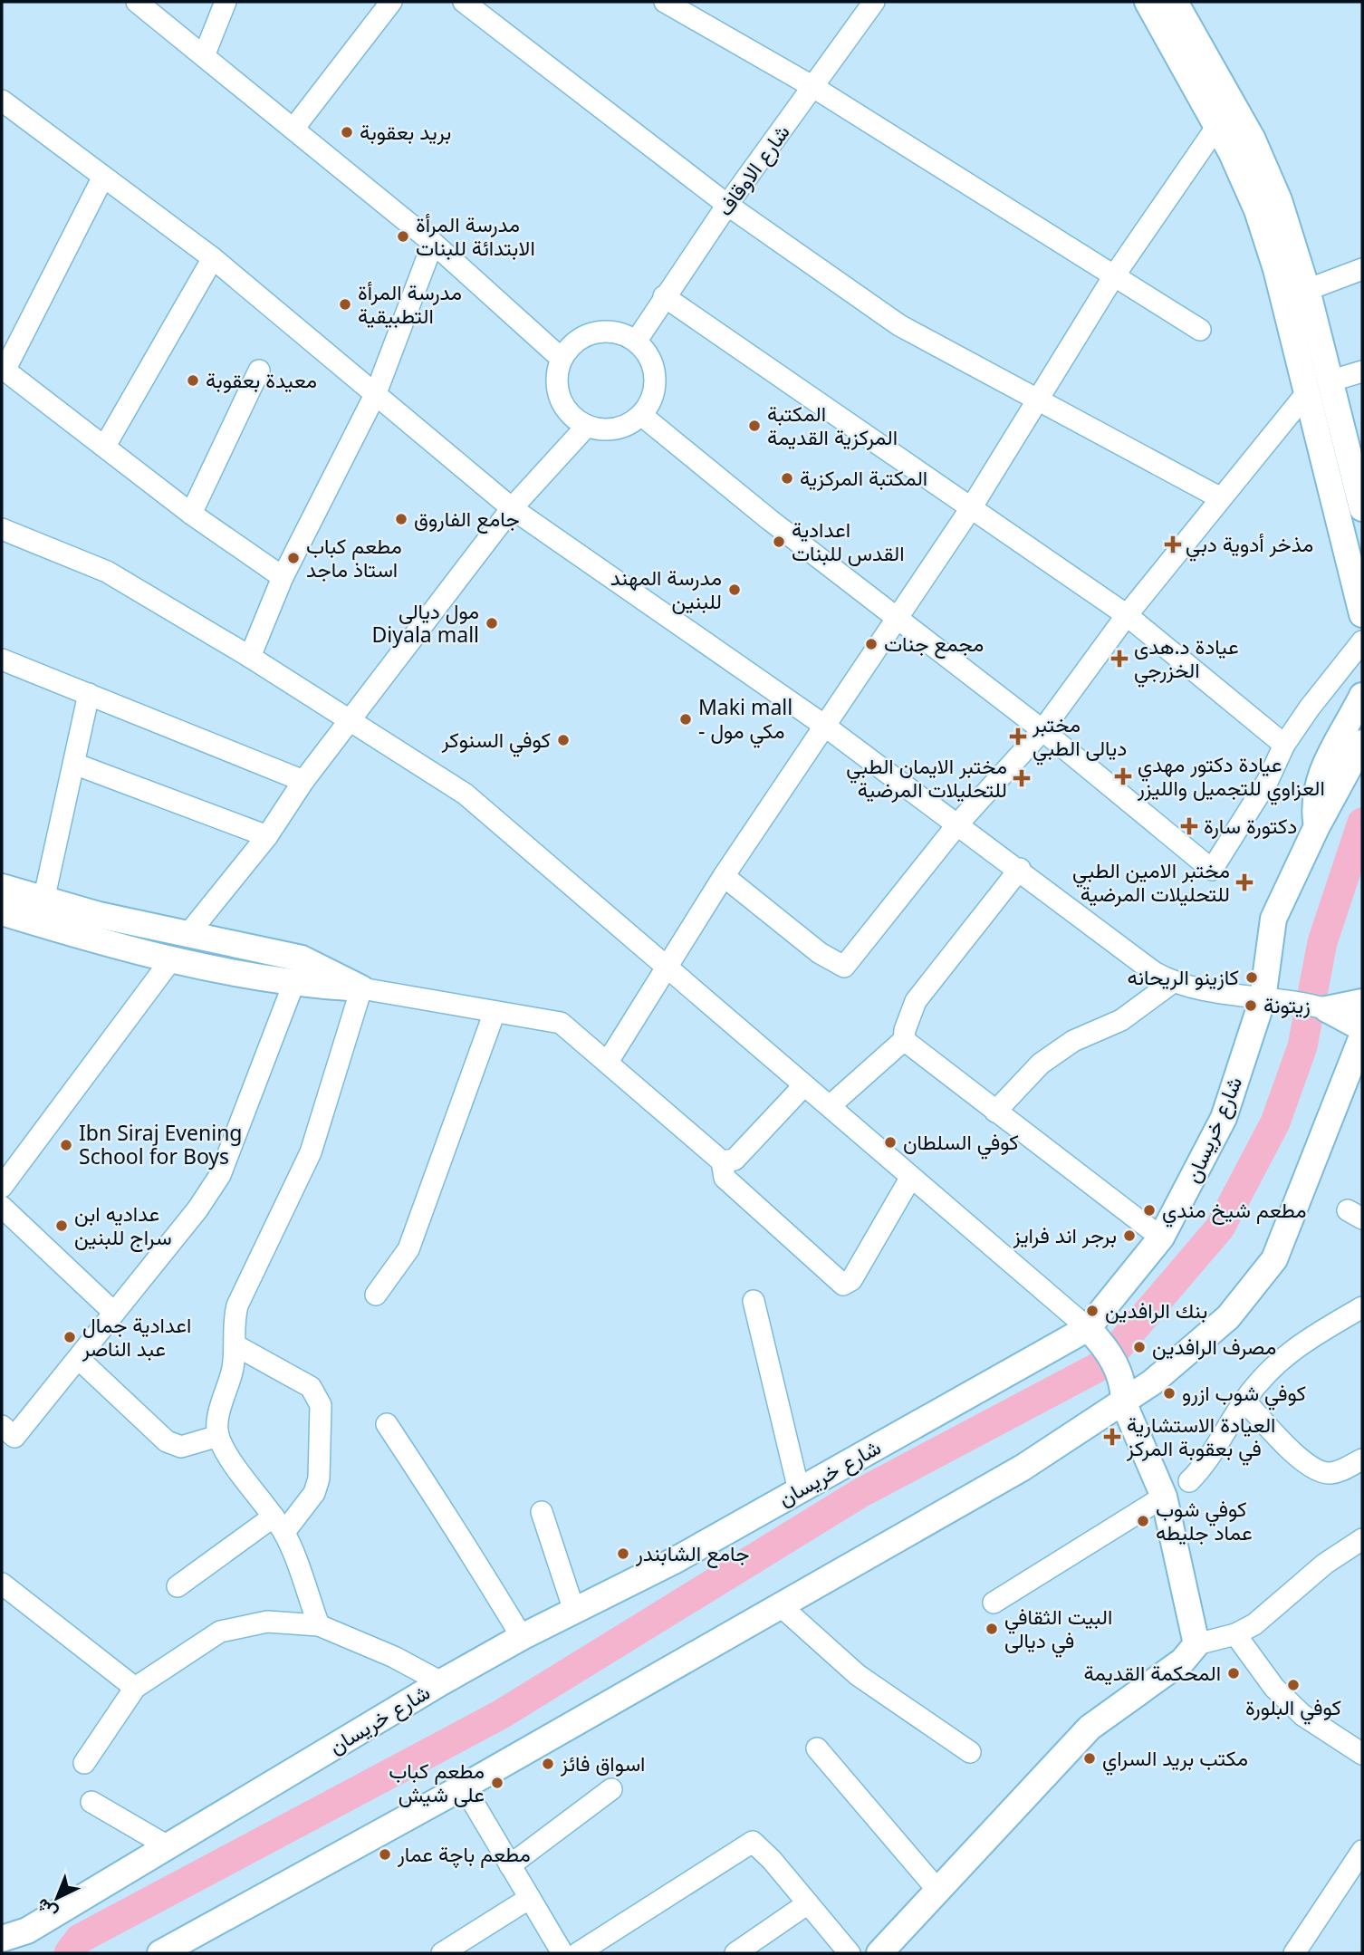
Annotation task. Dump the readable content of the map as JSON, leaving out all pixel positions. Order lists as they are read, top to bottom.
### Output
{
  "streets": {
    "street": ["شارع الاوقاف", "شارع خريسان"]
  },
  "places": {
    "other": [
      "بريد بعقوبة",
      "مدرسة المرأة الابتدائة للبنات",
      "مدرسة المرأة التطبيقية",
      "معيدة بعقوبة",
      "المكتبة المركزية القديمة",
      "المكتبة المركزية",
      "جامع الفاروق",
      "اعدادية القدس للبنات",
      "مطعم كباب استاذ ماجد",
      "مدرسة المهند للبنين",
      "مول ديالى Diyala mall",
      "مجمع جنات",
      "Maki mall - مكي مول",
      "كوفي السنوكر",
      "كازينو الريحانه",
      "زيتونة",
      "كوفي السلطان",
      "Ibn Siraj Evening School for Boys",
      "مطعم شيخ مندي",
      "عداديه ابن سراج للبنين",
      "برجر اند فرايز",
      "بنك الرافدين",
      "اعدادية جمال عبد الناصر",
      "مصرف الرافدين",
      "كوفي شوب ازرو",
      "كوفي شوب عماد جليطه",
      "جامع الشابندر",
      "البيت الثقافي في ديالى",
      "المحكمة القديمة",
      "كوفي البلورة",
      "مكتب بريد السراي",
      "اسواق فائز",
      "مطعم كباب على شيش",
      "مطعم باچة عمار"
    ],
    "health": [
      "مذخر أدوية دبي",
      "عيادة د.هدى الخزرجي",
      "مختبر ديالى الطبي",
      "عيادة دكتور مهدي العزاوي للتجميل والليزر",
      "مختبر الايمان الطبي للتحليلات المرضية",
      "دكتورة سارة",
      "مختبر الامين الطبي للتحليلات المرضية",
      "العيادة الاستشارية في بعقوبة المركز"
    ]
  },
  "north": "bottom left"
}
